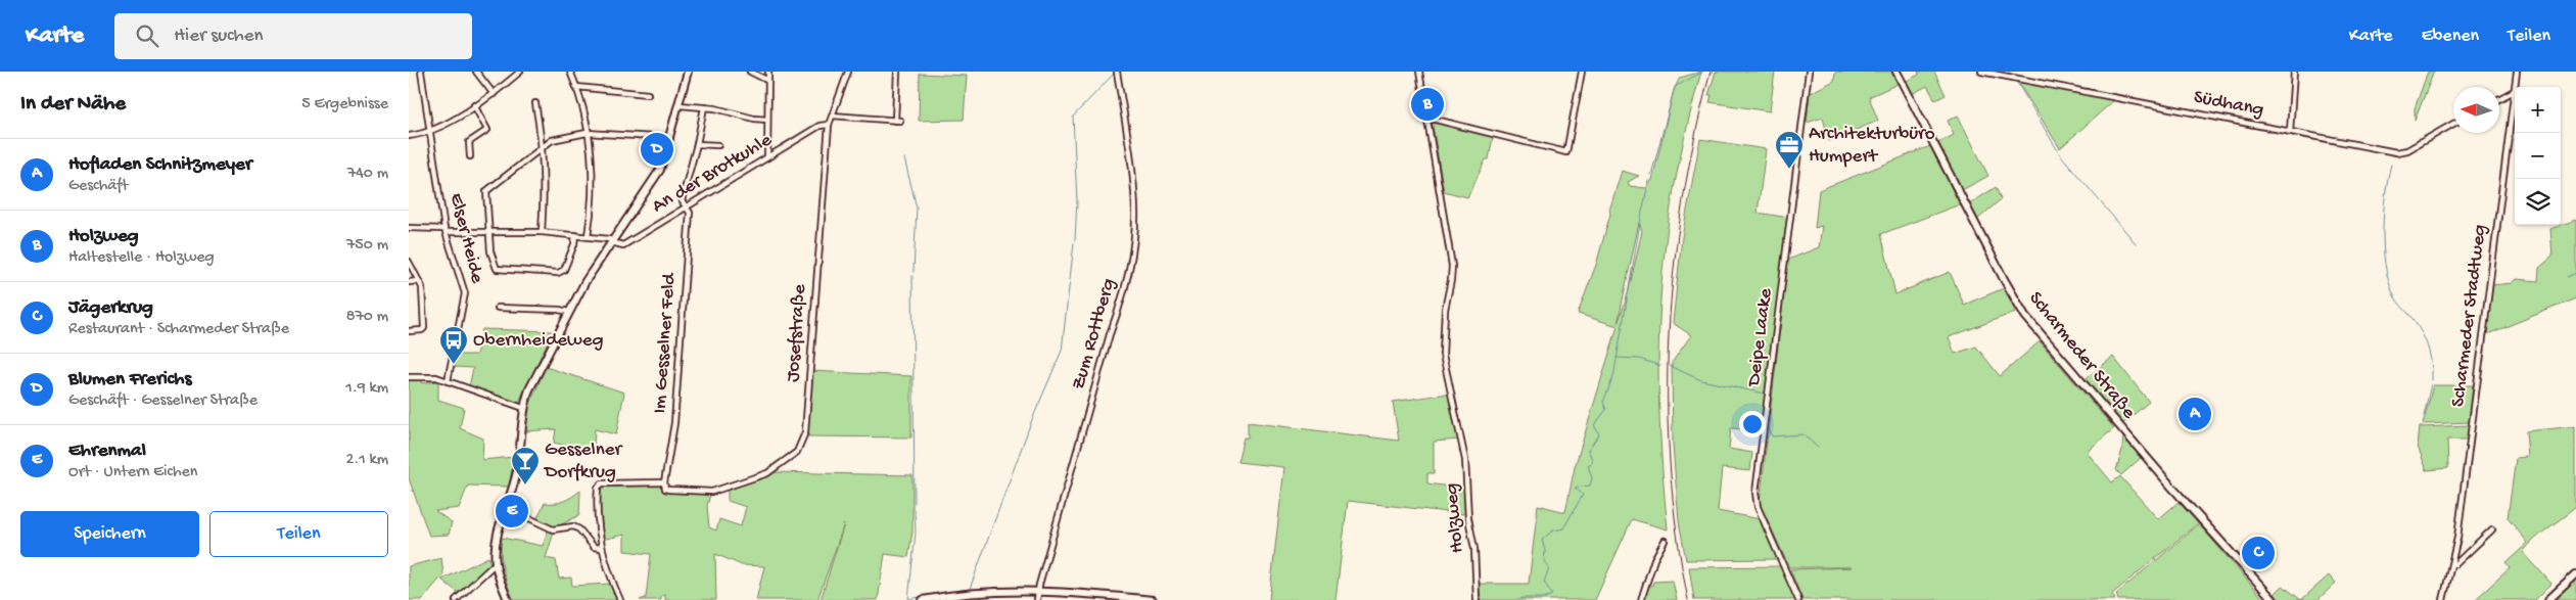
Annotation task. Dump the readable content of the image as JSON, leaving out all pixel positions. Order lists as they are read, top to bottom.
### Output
{
  "streets": {
    "street": [
      "Südhang",
      "An der Brotkuhle",
      "Elser Heide",
      "Scharmeder Stadtweg",
      "Josefstraße",
      "Zum Rottberg",
      "Deipe Laake",
      "Im Gesselner Feld",
      "Scharmeder Straße",
      "Holzweg"
    ]
  },
  "crossings": [
    ["An der Brotkuhle", "Josefstraße"],
    ["An der Brotkuhle", "Im Gesselner Feld"],
    ["Josefstraße", "Im Gesselner Feld"]
  ],
  "places": {
    "office": ["Architekturbüro Humpert"],
    "bus stop": ["Obernheideweg"],
    "bar": ["Gesselner Dorfkrug"]
  },
  "north": "left",
  "page": {
    "header": "Karte",
    "search": "Hier suchen",
    "nav": ["Karte", "Ebenen", "Teilen"],
    "heading": ["In der Nähe", "5 Ergebnisse"],
    "pins": [
      "B",
      "D",
      "A",
      "E",
      "C"
    ],
    "map_buttons": ["+", "−"],
    "list": [
      {
        "mark": "A",
        "name": "Hofladen Schnitzmeyer",
        "note": "Geschäft",
        "value": "740 m"
      },
      {
        "mark": "B",
        "name": "Holzweg",
        "note": "Haltestelle · Holzweg",
        "value": "750 m"
      },
      {
        "mark": "C",
        "name": "Jägerkrug",
        "note": "Restaurant · Scharmeder Straße",
        "value": "870 m"
      },
      {
        "mark": "D",
        "name": "Blumen Frerichs",
        "note": "Geschäft · Gesselner Straße",
        "value": "1.9 km"
      },
      {
        "mark": "E",
        "name": "Ehrenmal",
        "note": "Ort · Untern Eichen",
        "value": "2.1 km"
      }
    ],
    "buttons": ["Speichern", "Teilen"]
  }
}
